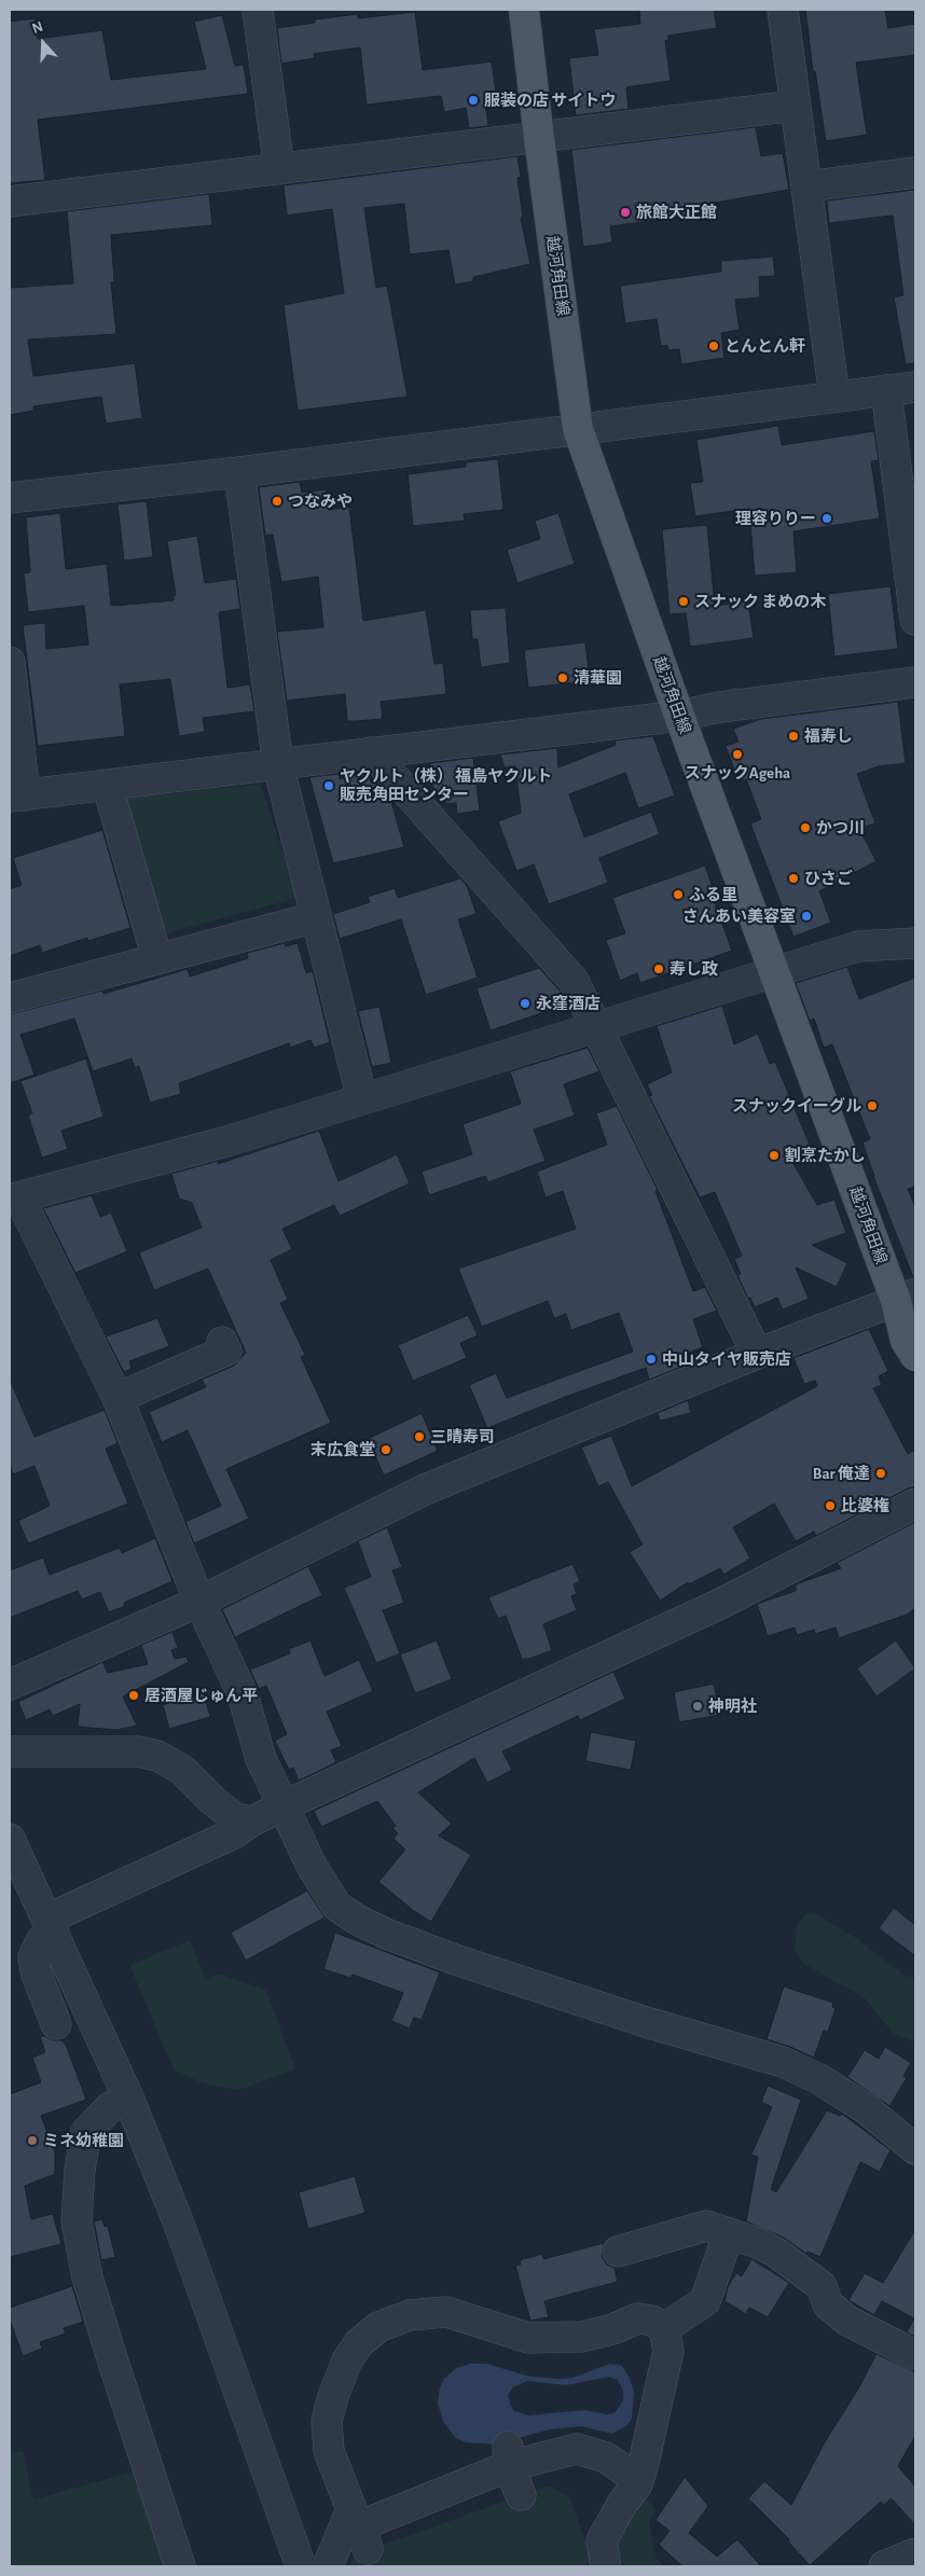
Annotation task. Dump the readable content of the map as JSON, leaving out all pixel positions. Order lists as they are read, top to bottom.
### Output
{
  "streets": {
    "main road": ["越河角田線"]
  },
  "places": [
    "服装の店 サイトウ",
    "旅館大正館",
    "とんとん軒",
    "つなみや",
    "理容りりー",
    "スナック まめの木",
    "清華園",
    "福寿し",
    "スナックAgeha",
    "ヤクルト（株） 福島ヤクルト 販売角田センター",
    "かつ川",
    "ひさご",
    "ふる里",
    "さんあい美容室",
    "寿し政",
    "永窪酒店",
    "スナックイーグル",
    "割烹たかし",
    "中山タイヤ販売店",
    "三晴寿司",
    "末広食堂",
    "Bar 俺達",
    "比婆権",
    "居酒屋じゅん平",
    "神明社",
    "ミネ幼稚園"
  ],
  "north": "top"
}
